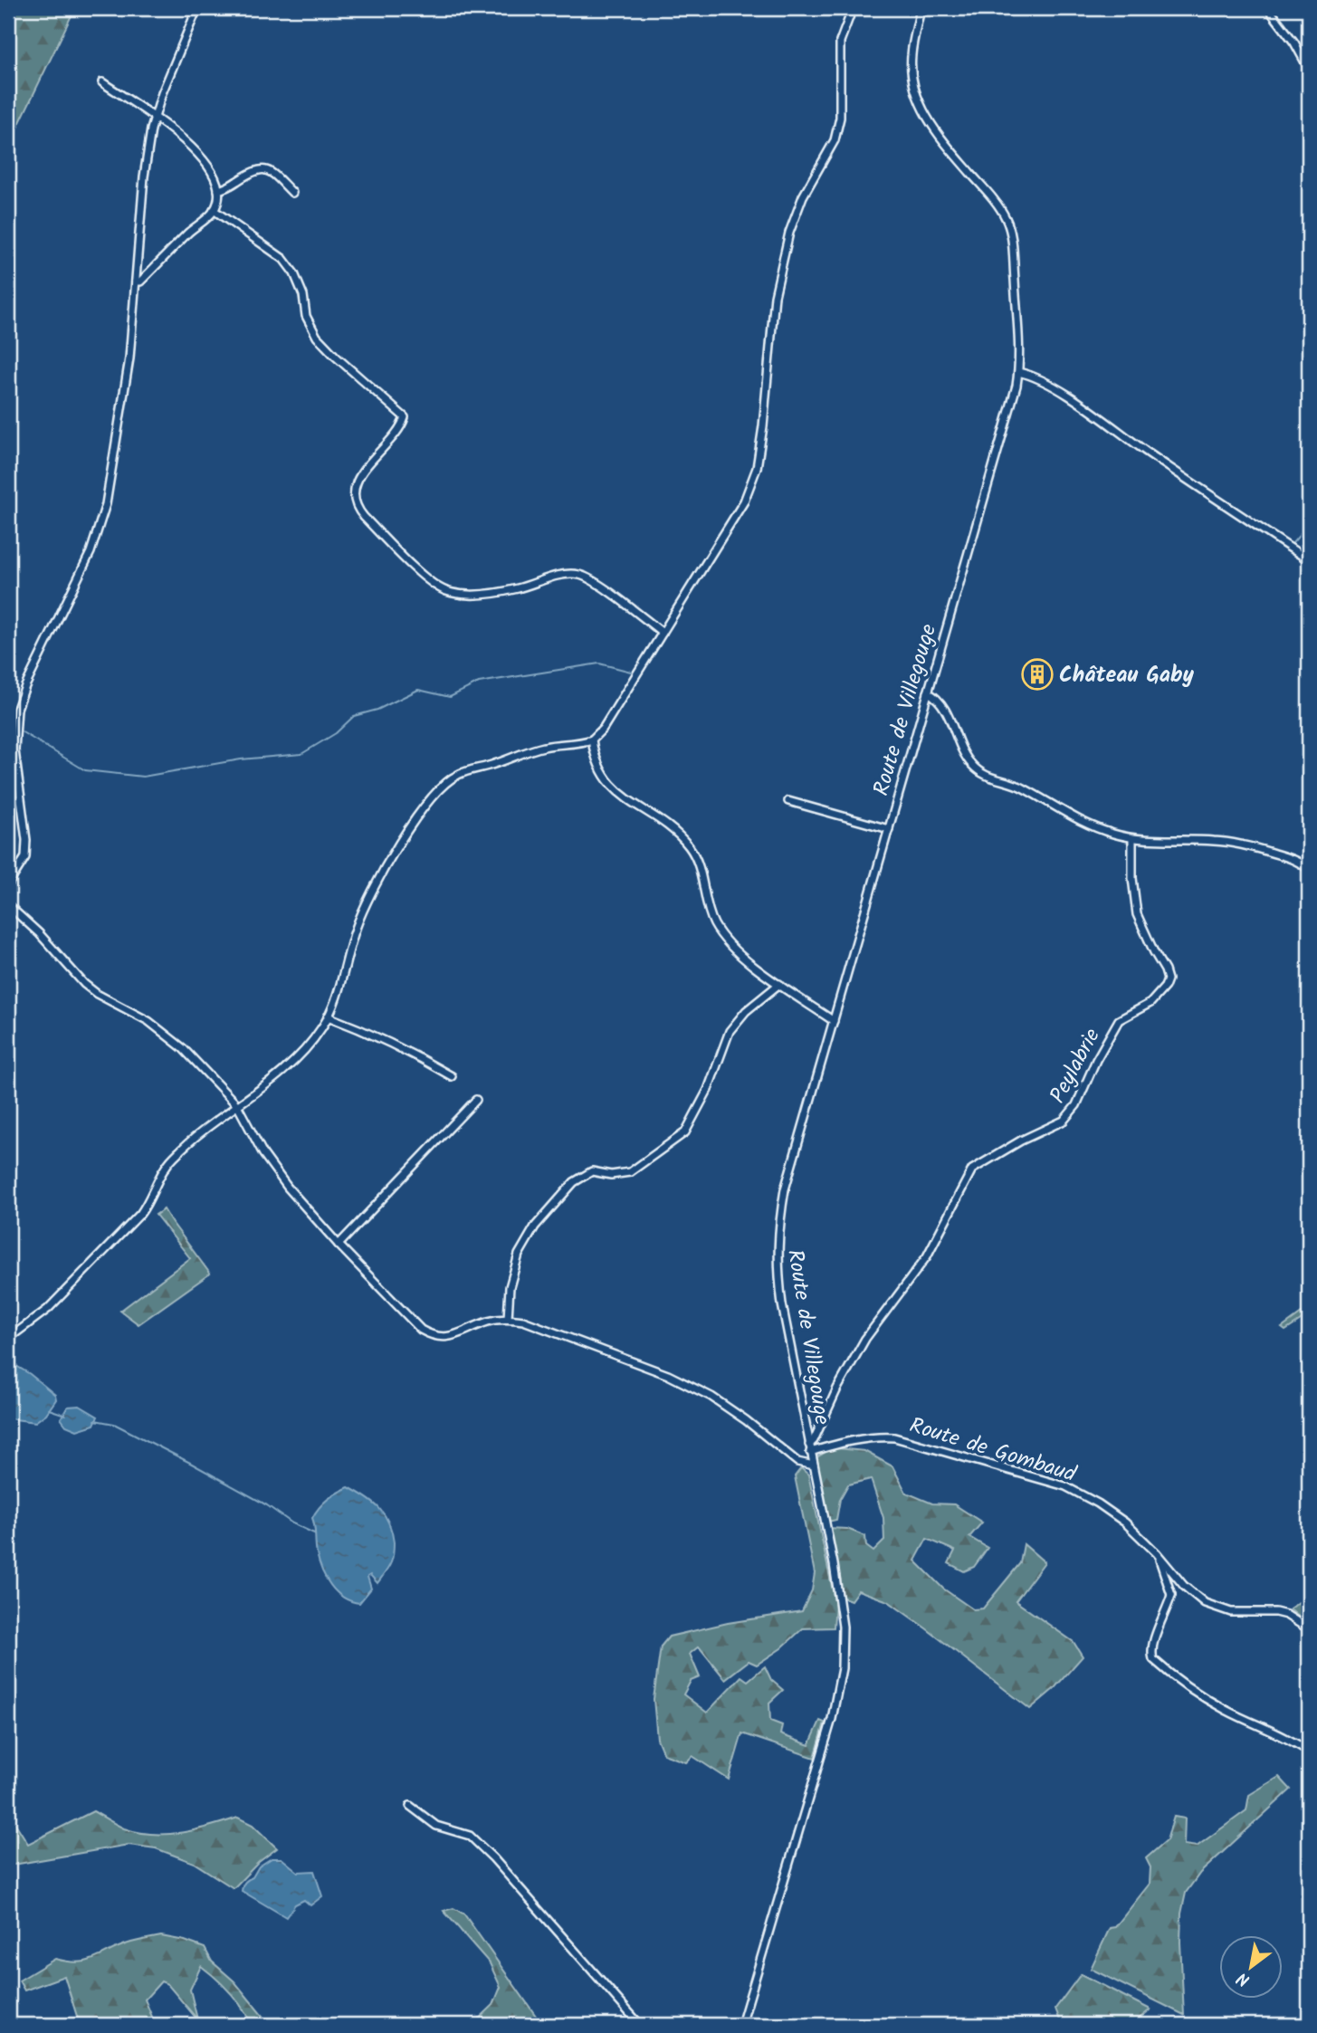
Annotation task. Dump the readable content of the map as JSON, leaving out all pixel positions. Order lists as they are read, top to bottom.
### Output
{
  "streets": {
    "street": ["Route de Villegouge", "Peylabrie", "Route de Gombaud"]
  },
  "crossings": [
    ["Route de Villegouge", "Peylabrie"],
    ["Route de Villegouge", "Route de Gombaud"],
    ["Peylabrie", "Route de Gombaud"]
  ],
  "places": {
    "building": ["Château Gaby"]
  },
  "north": "bottom left"
}
